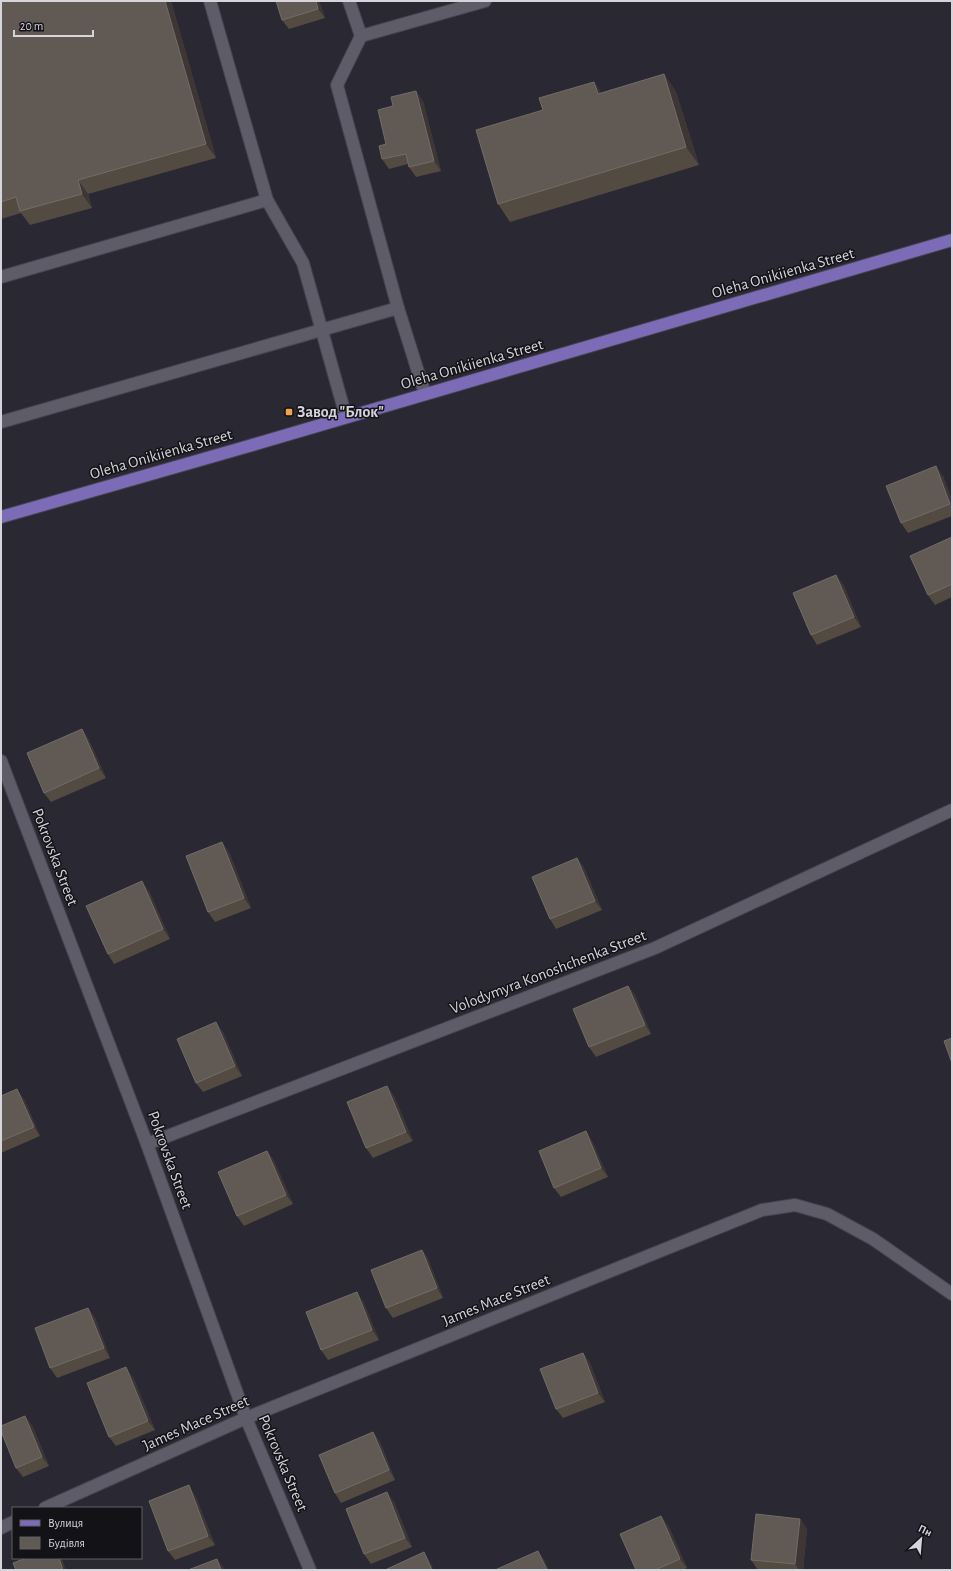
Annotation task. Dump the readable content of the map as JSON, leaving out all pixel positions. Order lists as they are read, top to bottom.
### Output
{
  "streets": {
    "main road": ["Oleha Onikiienka Street"],
    "street": ["Pokrovska Street", "Volodymyra Konoshchenka Street", "James Mace Street"]
  },
  "crossings": [
    ["Pokrovska Street", "Volodymyra Konoshchenka Street"],
    ["Pokrovska Street", "James Mace Street"]
  ],
  "places": {
    "transit": ["Завод \"Блок\""]
  },
  "legend": ["Вулиця", "Будівля"],
  "scale_bar": "20 m",
  "north": "top right"
}
